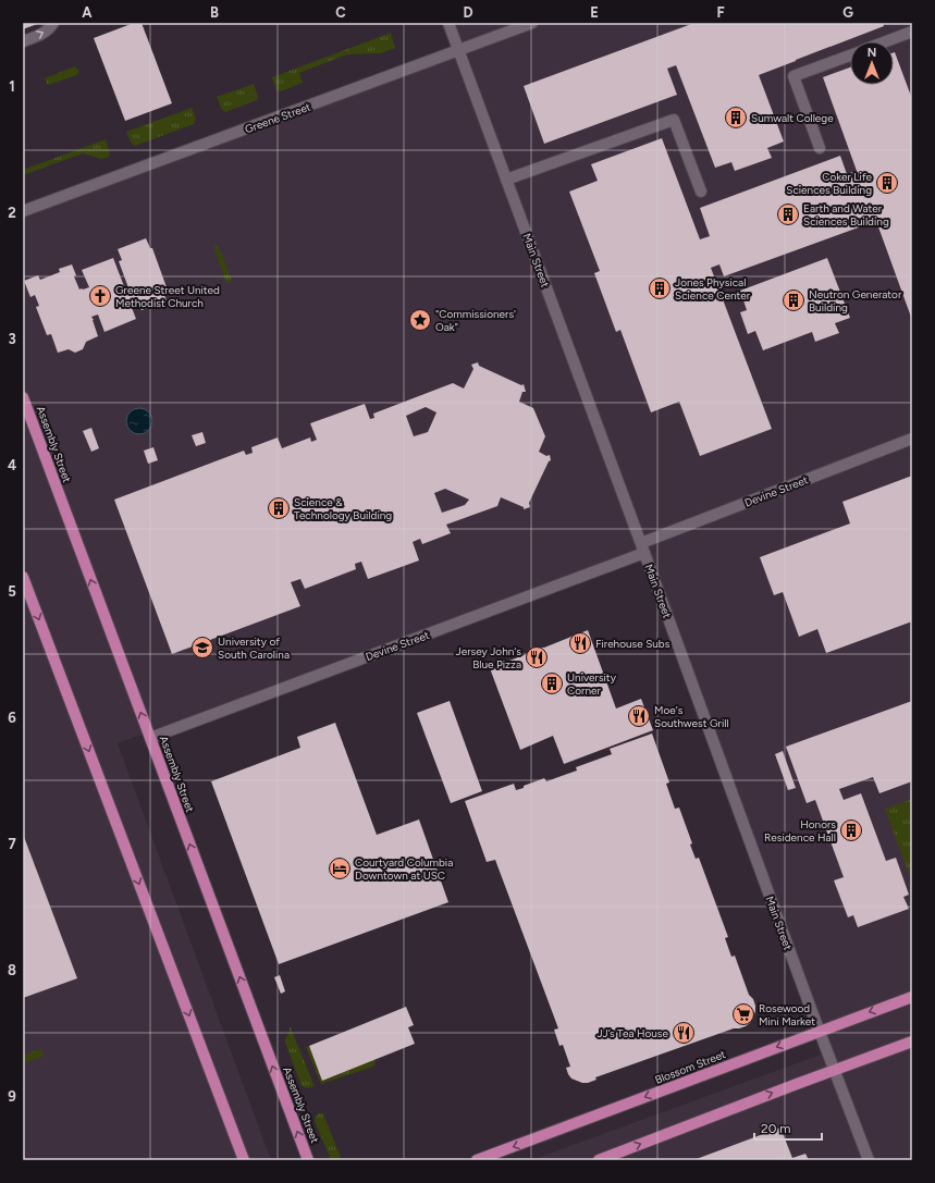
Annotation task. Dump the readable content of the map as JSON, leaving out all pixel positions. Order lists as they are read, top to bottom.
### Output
{
  "streets": {
    "main road": ["Assembly Street", "Blossom Street"],
    "street": ["Greene Street", "Main Street", "Devine Street"]
  },
  "crossings": [
    ["Greene Street", "Main Street"],
    ["Main Street", "Devine Street"],
    ["Main Street", "Blossom Street"],
    ["Assembly Street", "Devine Street"]
  ],
  "places": {
    "building": [
      "Sumwalt College",
      "Coker Life Sciences Building",
      "Earth and Water Sciences Building",
      "Jones Physical Science Center",
      "Neutron Generator Building",
      "Science & Technology Building",
      "University Corner",
      "Honors Residence Hall"
    ],
    "church": ["Greene Street United Methodist Church"],
    "place": ["\"Commissioners' Oak\""],
    "restaurant": [
      "Firehouse Subs",
      "Jersey John's Blue Pizza",
      "Moe's Southwest Grill",
      "JJ’s Tea House"
    ],
    "school or university": ["University of South Carolina"],
    "hotel": ["Courtyard Columbia Downtown at USC"],
    "supermarket": ["Rosewood Mini Market"]
  },
  "scale_bar": "20 m",
  "north": "top",
  "grid": {
    "columns": [
      "A",
      "B",
      "C",
      "D",
      "E",
      "F",
      "G"
    ],
    "rows": [
      "1",
      "2",
      "3",
      "4",
      "5",
      "6",
      "7",
      "8",
      "9"
    ]
  }
}
